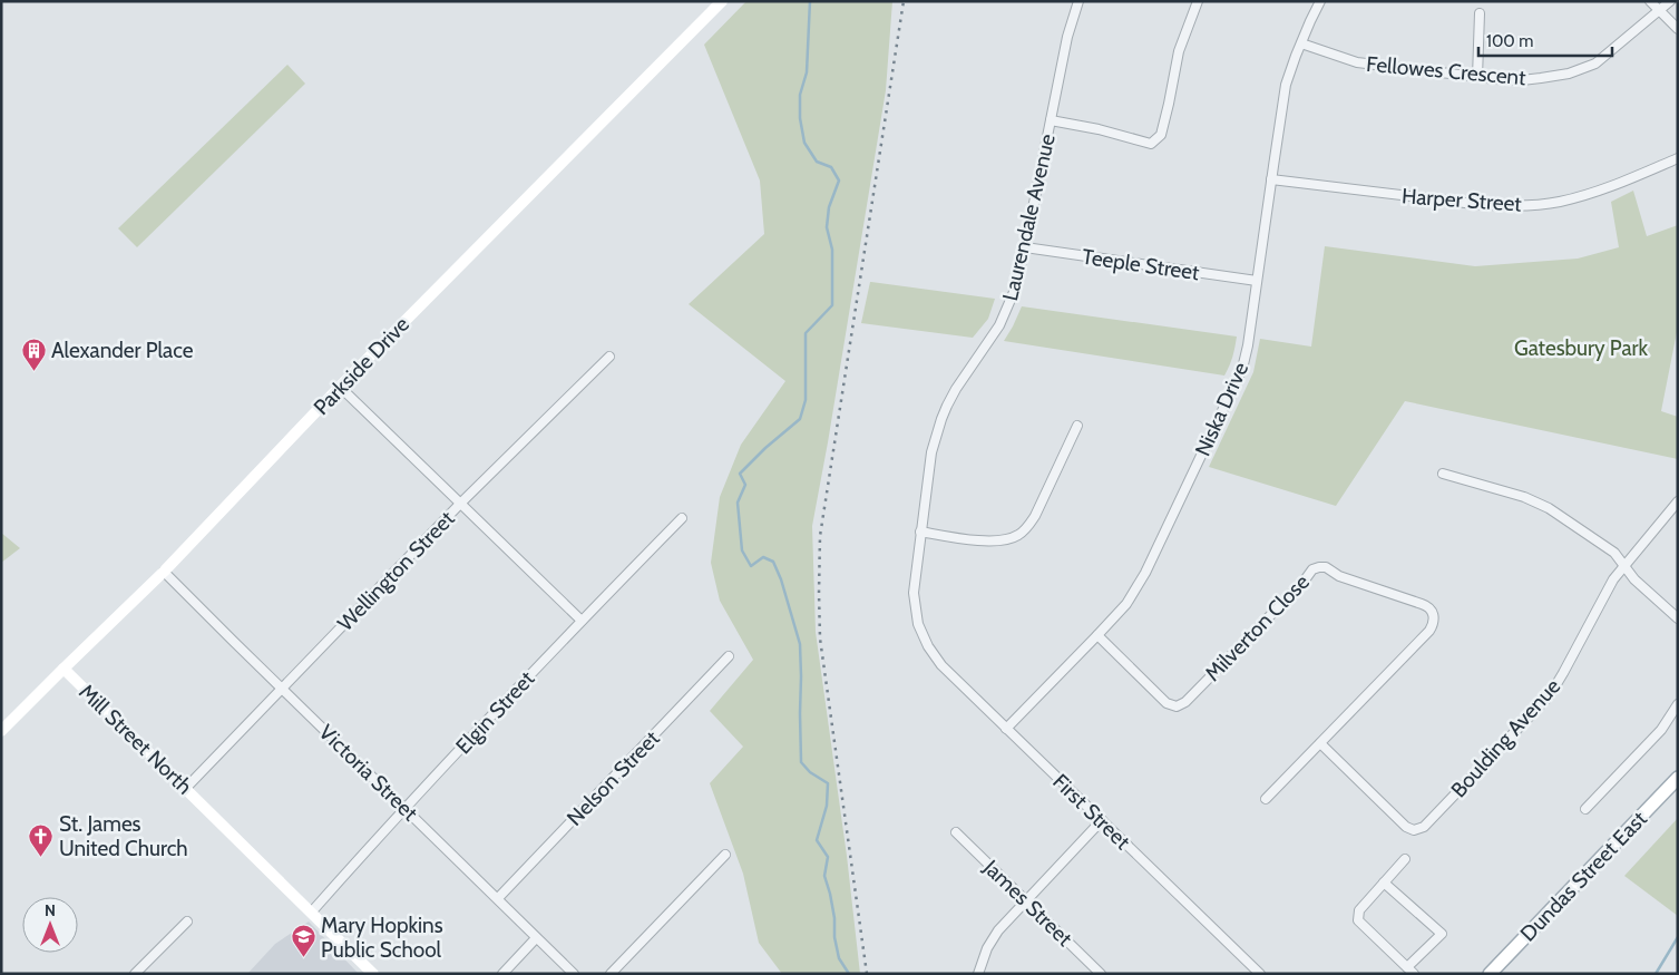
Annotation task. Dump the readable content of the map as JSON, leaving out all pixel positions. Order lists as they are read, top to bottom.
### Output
{
  "streets": {
    "main road": ["Parkside Drive", "Mill Street North", "Dundas Street East"],
    "street": [
      "Fellowes Crescent",
      "Harper Street",
      "Laurendale Avenue",
      "Teeple Street",
      "Niska Drive",
      "Wellington Street",
      "Milverton Close",
      "Elgin Street",
      "Boulding Avenue",
      "Victoria Street",
      "Nelson Street",
      "First Street",
      "James Street"
    ]
  },
  "crossings": [
    ["Fellowes Crescent", "Niska Drive"],
    ["Harper Street", "Niska Drive"],
    ["Laurendale Avenue", "Teeple Street"],
    ["Laurendale Avenue", "First Street"],
    ["Teeple Street", "Niska Drive"],
    ["Parkside Drive", "Mill Street North"],
    ["Parkside Drive", "Victoria Street"],
    ["Niska Drive", "Milverton Close"],
    ["Niska Drive", "First Street"],
    ["Wellington Street", "Mill Street North"],
    ["Wellington Street", "Victoria Street"],
    ["Milverton Close", "Boulding Avenue"],
    ["Elgin Street", "Mill Street North"],
    ["Elgin Street", "Victoria Street"],
    ["Victoria Street", "Nelson Street"]
  ],
  "parks": ["Gatesbury Park"],
  "places": {
    "building": ["Alexander Place"],
    "church": ["St. James United Church"],
    "school or university": ["Mary Hopkins Public School"]
  },
  "scale_bar": "100 m",
  "north": "top"
}
